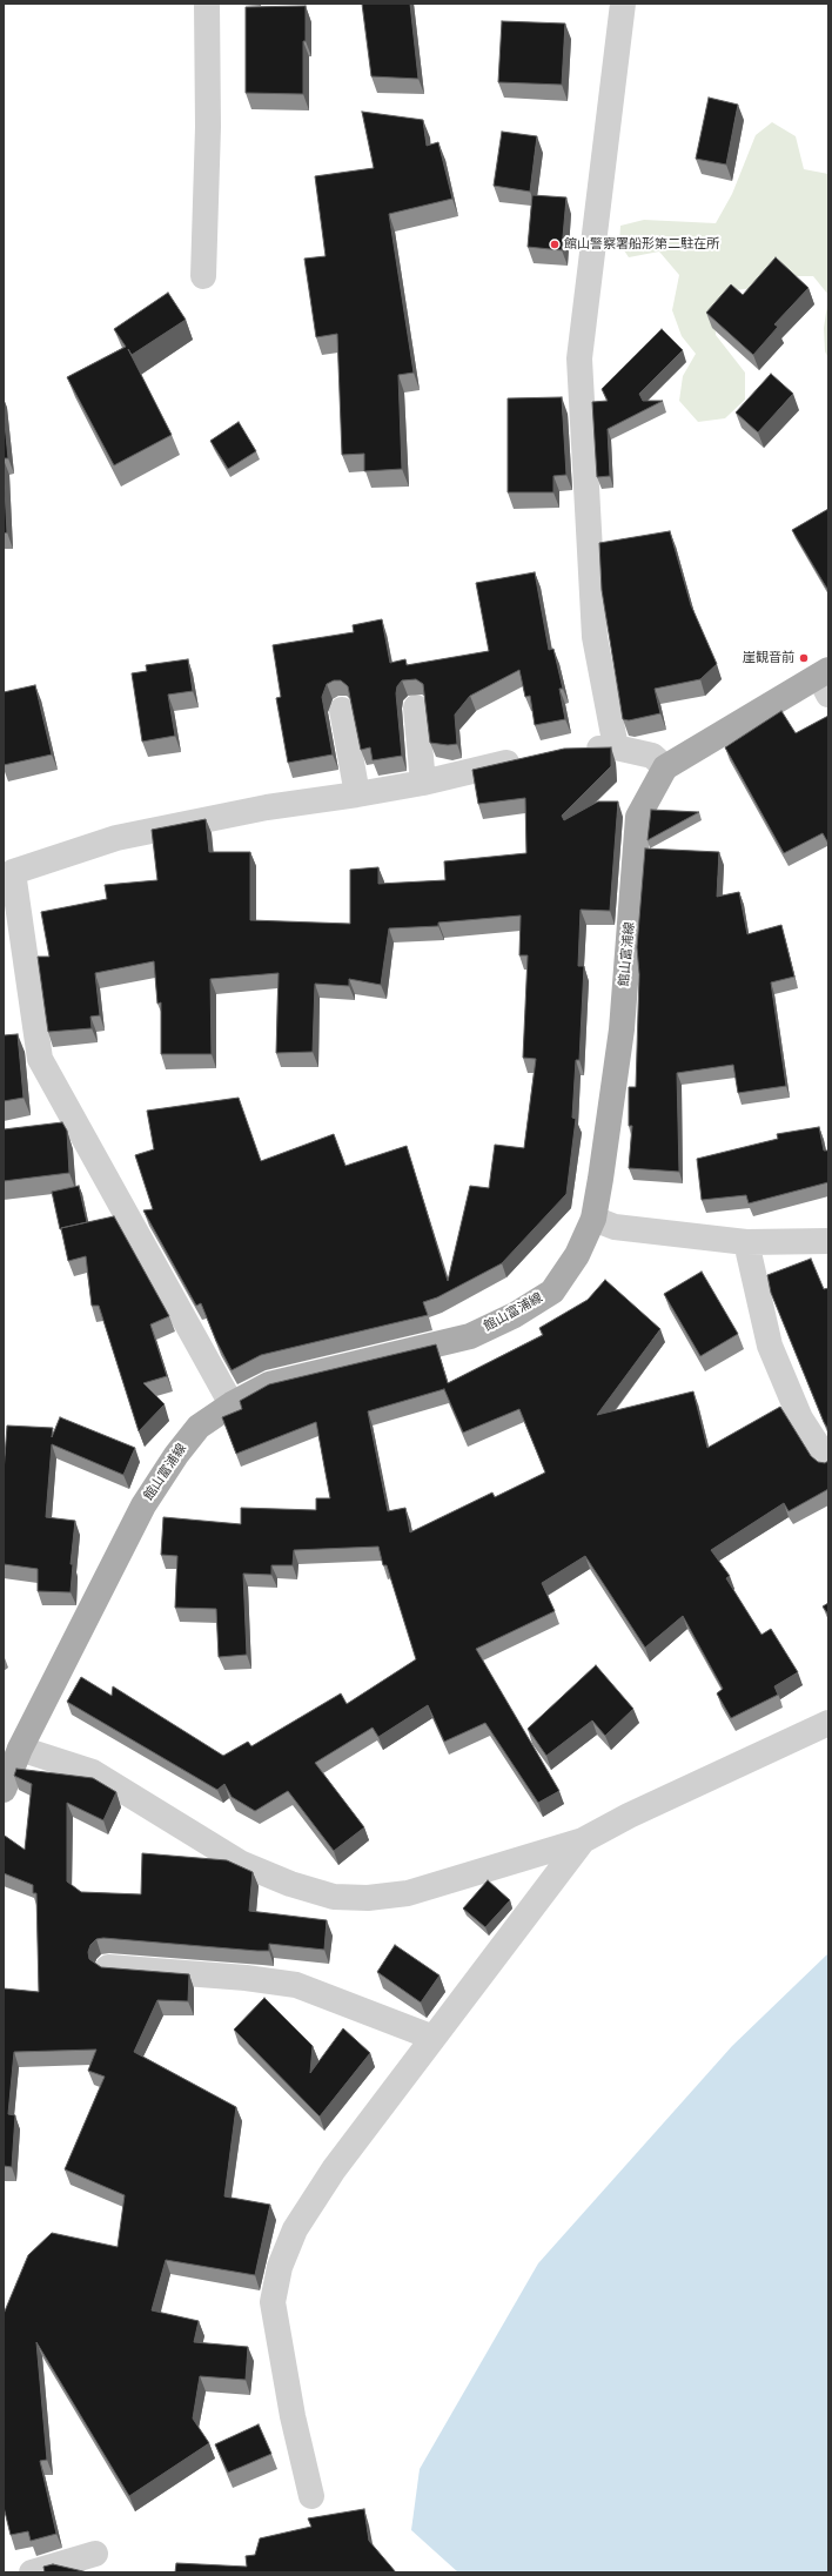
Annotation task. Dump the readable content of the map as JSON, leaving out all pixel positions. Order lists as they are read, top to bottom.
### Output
{
  "streets": {
    "main road": ["館山富浦線"]
  },
  "places": ["館山警察署船形第二駐在所", "崖観音前"]
}
